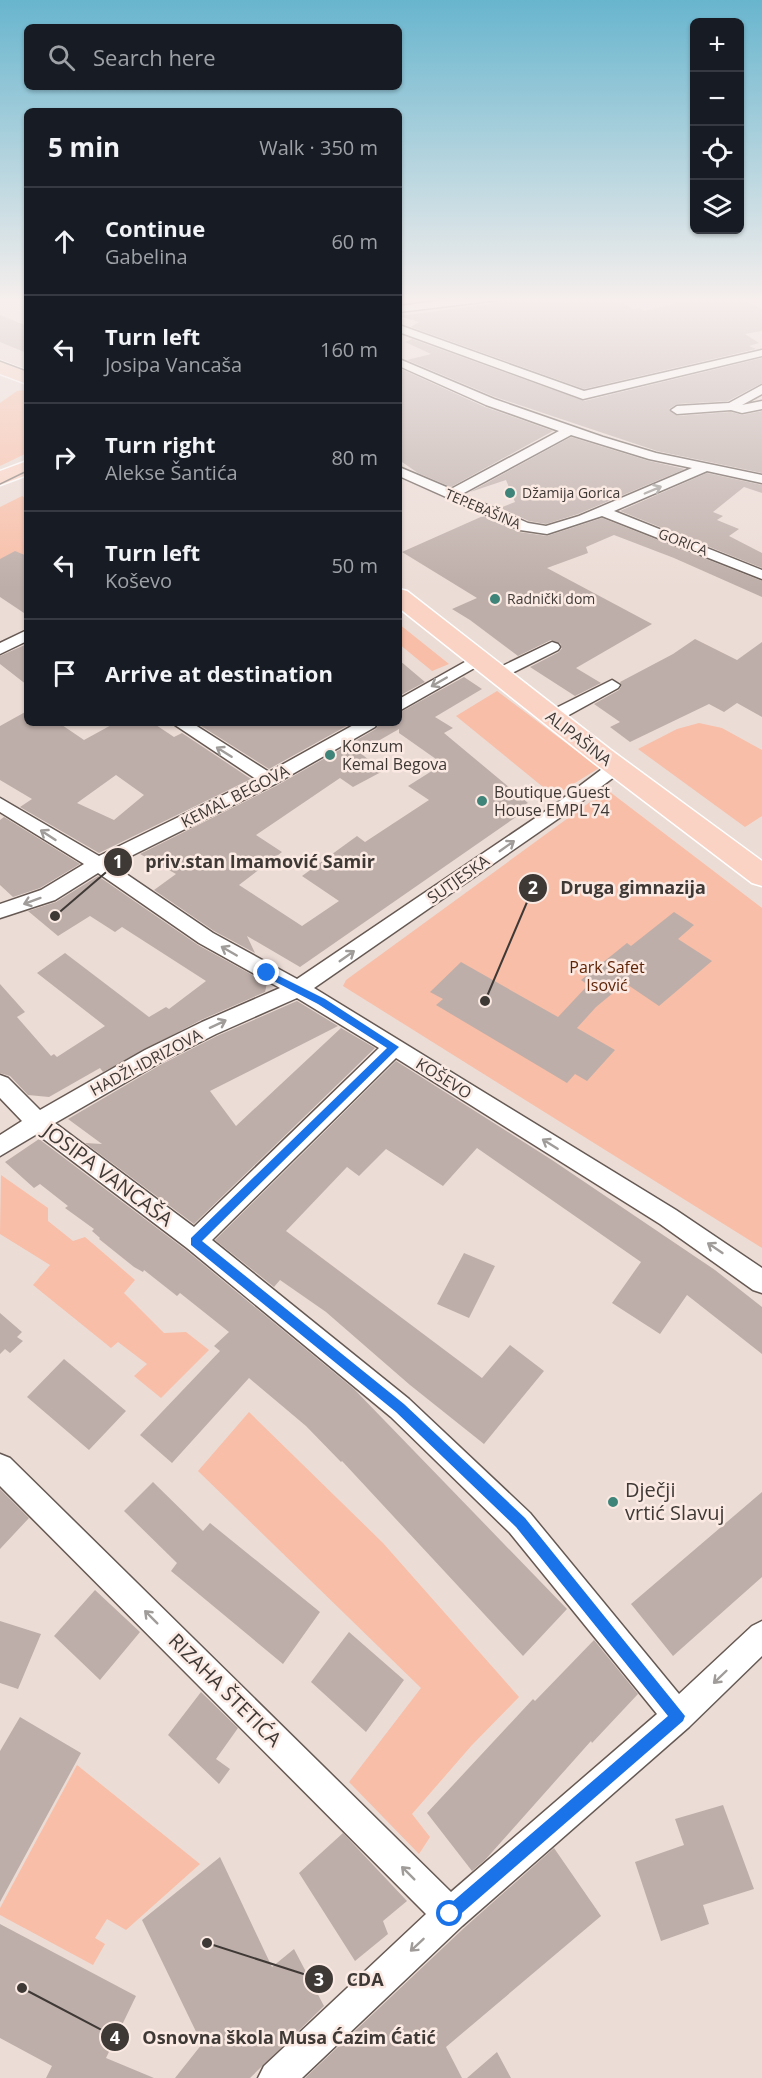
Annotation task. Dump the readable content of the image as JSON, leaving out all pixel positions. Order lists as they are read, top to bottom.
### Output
{
  "streets": {
    "main road": ["ALIPAŠINA"],
    "street": [
      "TEPEBAŠINA",
      "GORICA",
      "KEMAL BEGOVA",
      "SUTJESKA",
      "HADŽI-IDRIZOVA",
      "KOŠEVO",
      "JOSIPA VANCAŠA",
      "RIZAHA ŠTETIĆA"
    ]
  },
  "crossings": [
    ["TEPEBAŠINA", "GORICA"],
    ["ALIPAŠINA", "SUTJESKA"],
    ["KEMAL BEGOVA", "KOŠEVO"],
    ["SUTJESKA", "HADŽI-IDRIZOVA"],
    ["SUTJESKA", "KOŠEVO"],
    ["HADŽI-IDRIZOVA", "KOŠEVO"],
    ["HADŽI-IDRIZOVA", "JOSIPA VANCAŠA"]
  ],
  "one_way": ["KOŠEVO", "RIZAHA ŠTETIĆA"],
  "parks": ["Park Safet Isović"],
  "places": [
    "Džamija Gorica",
    "Radnički dom",
    "Konzum Kemal Begova",
    "Boutique Guest House EMPL 74",
    "priv.stan Imamović Samir",
    "Druga gimnazija",
    "Dječji vrtić Slavuj",
    "CDA",
    "Osnovna škola Musa Ćazim Ćatić"
  ],
  "page": {
    "map_buttons": ["+", "−"],
    "search": "Search here",
    "heading": ["5 min", "Walk · 350 m"],
    "list": [
      ["Continue", "Gabelina", "60 m"],
      ["Turn left", "Josipa Vancaša", "160 m"],
      ["Turn right", "Alekse Šantića", "80 m"],
      ["Turn left", "Koševo", "50 m"],
      "Arrive at destination"
    ]
  }
}
